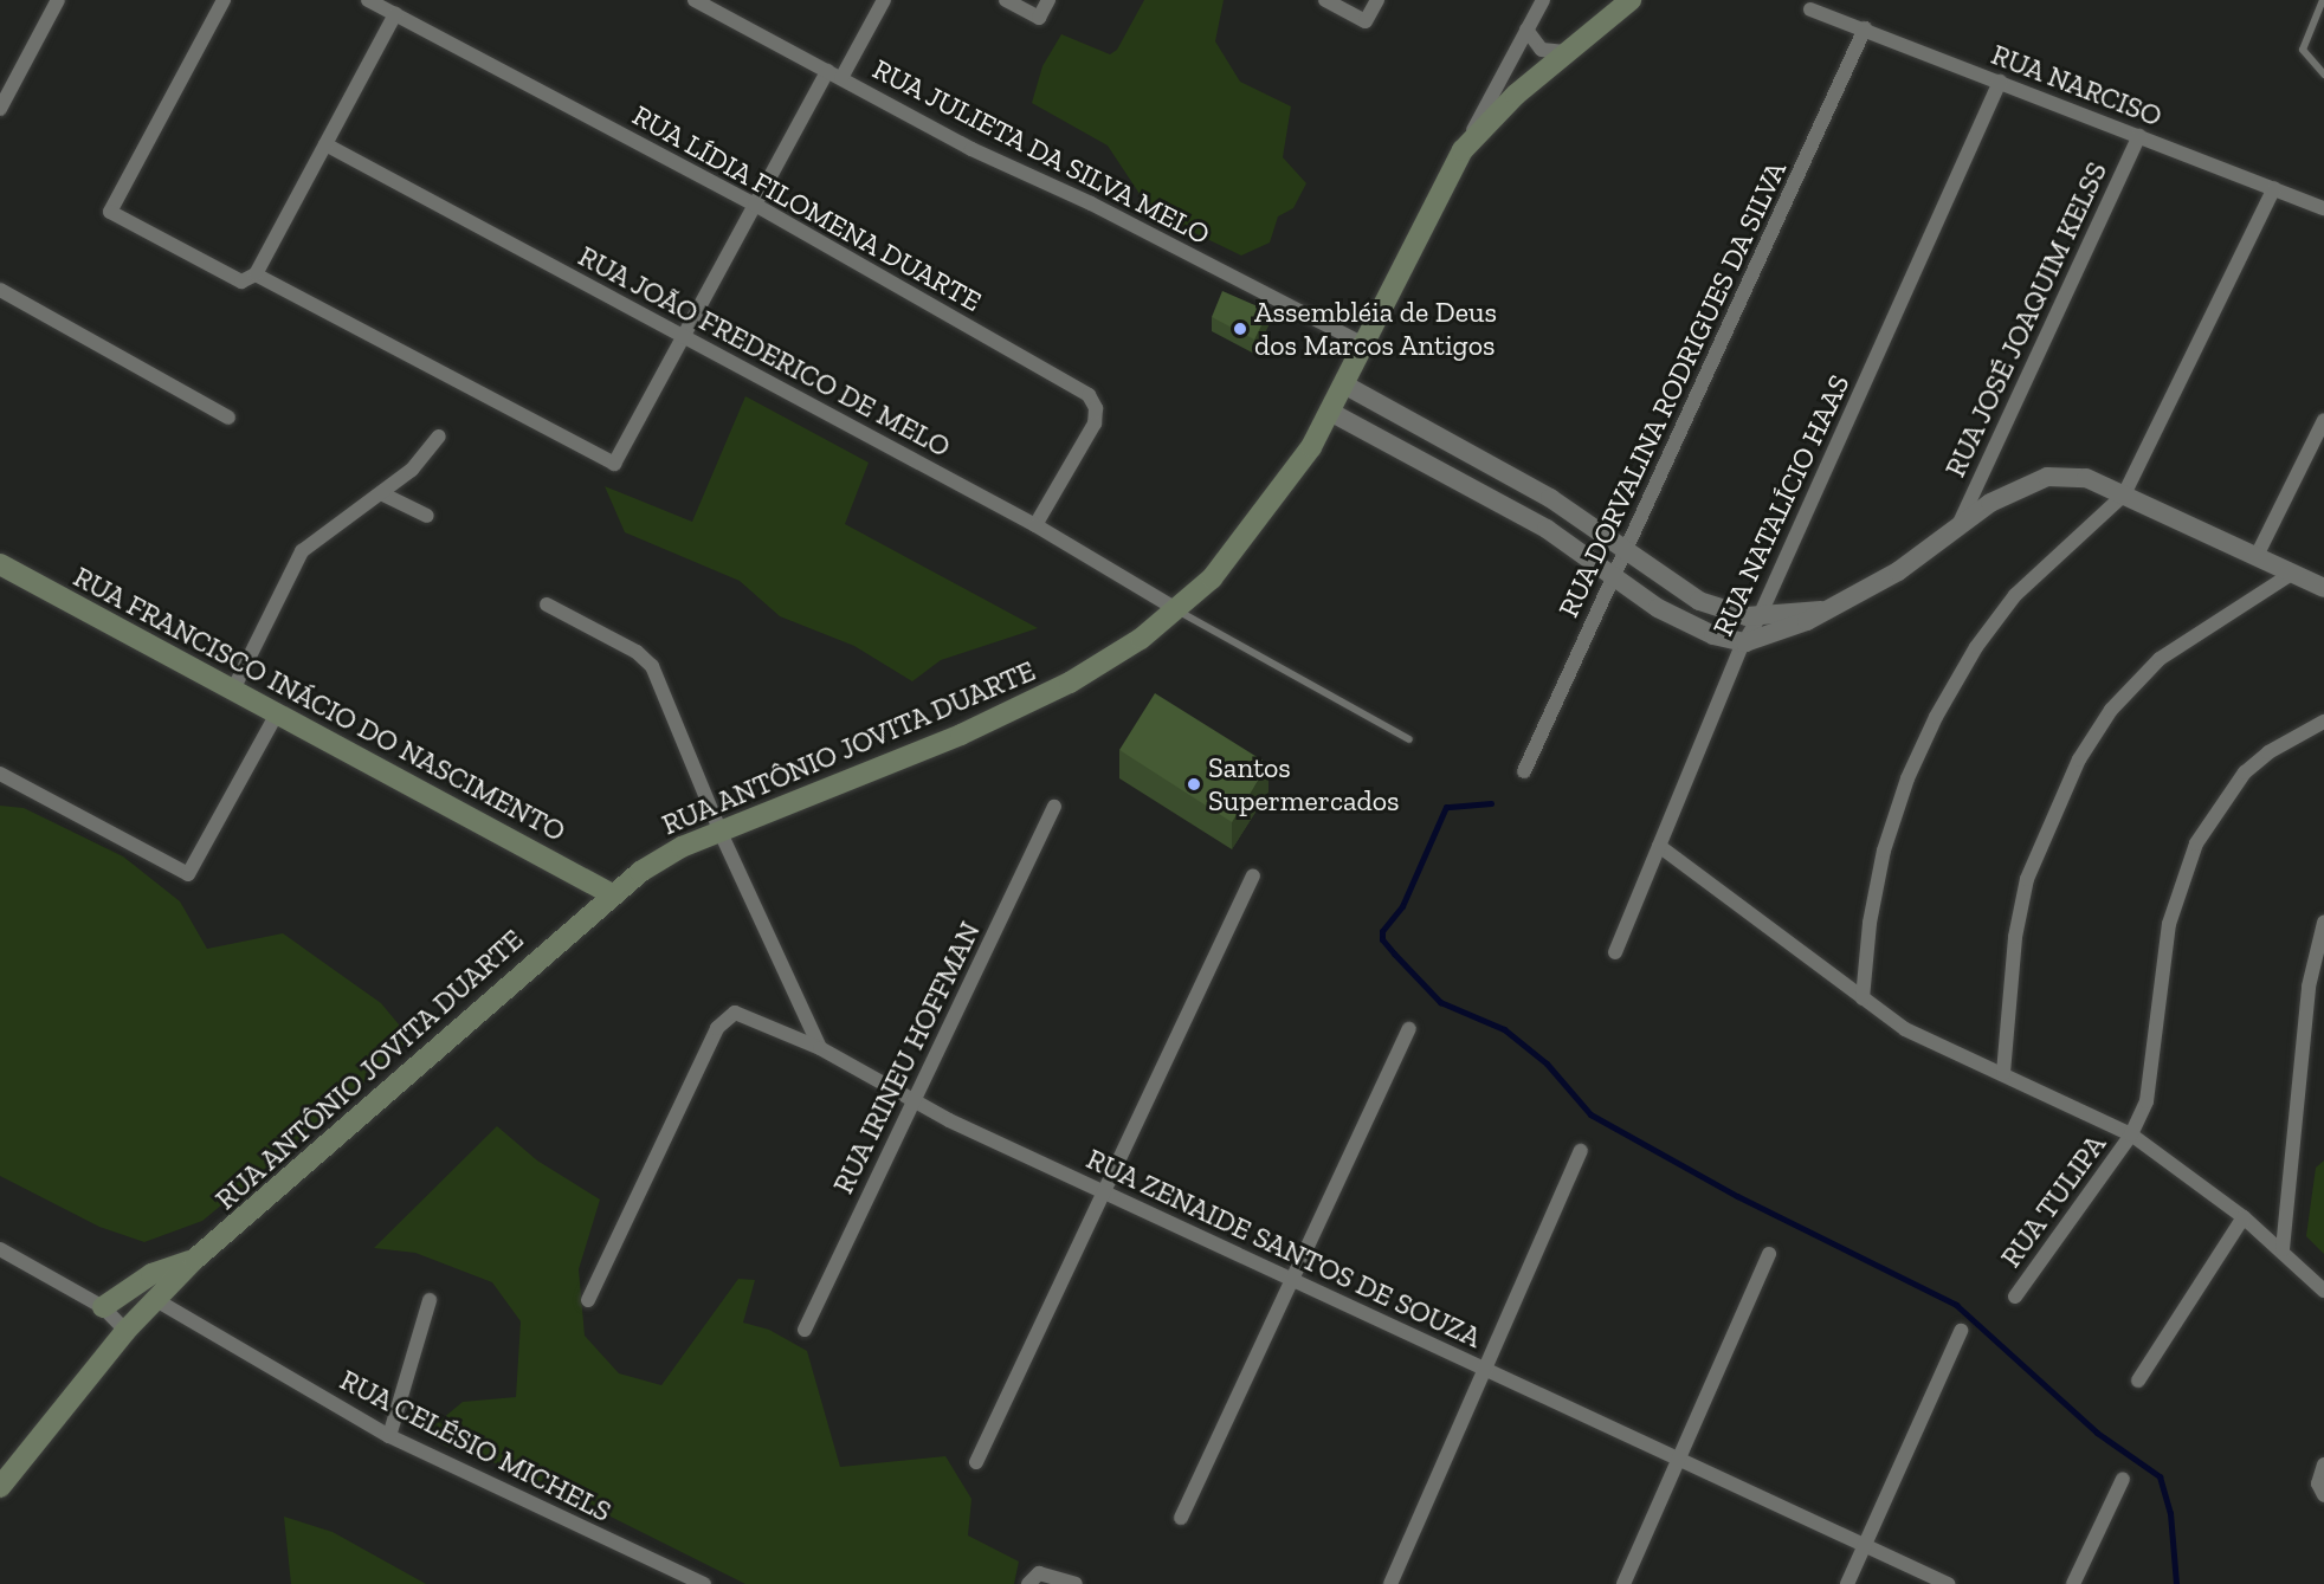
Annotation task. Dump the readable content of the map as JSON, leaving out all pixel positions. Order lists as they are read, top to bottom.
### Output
{
  "streets": {
    "main road": ["RUA FRANCISCO INÁCIO DO NASCIMENTO", "RUA ANTÔNIO JOVITA DUARTE"],
    "street": [
      "RUA NARCISO",
      "RUA JULIETA DA SILVA MELO",
      "RUA LÍDIA FILOMENA DUARTE",
      "RUA JOSÉ JOAQUIM KELSS",
      "RUA JOÃO FREDERICO DE MELO",
      "RUA DORVALINA RODRIGUES DA SILVA",
      "RUA NATALÍCIO HAAS",
      "RUA IRINEU HOFFMAN",
      "RUA TULIPA",
      "RUA ZENAIDE SANTOS DE SOUZA",
      "RUA CELÉSIO MICHELS"
    ]
  },
  "crossings": [
    ["RUA NARCISO", "RUA JOSÉ JOAQUIM KELSS"],
    ["RUA NARCISO", "RUA DORVALINA RODRIGUES DA SILVA"],
    ["RUA NARCISO", "RUA NATALÍCIO HAAS"],
    ["RUA JULIETA DA SILVA MELO", "RUA ANTÔNIO JOVITA DUARTE"],
    ["RUA LÍDIA FILOMENA DUARTE", "RUA JOÃO FREDERICO DE MELO"],
    ["RUA JOÃO FREDERICO DE MELO", "RUA ANTÔNIO JOVITA DUARTE"],
    ["RUA FRANCISCO INÁCIO DO NASCIMENTO", "RUA ANTÔNIO JOVITA DUARTE"],
    ["RUA ANTÔNIO JOVITA DUARTE", "RUA CELÉSIO MICHELS"],
    ["RUA IRINEU HOFFMAN", "RUA ZENAIDE SANTOS DE SOUZA"]
  ],
  "places": ["Assembléia de Deus dos Marcos Antigos", "Santos Supermercados"]
}
